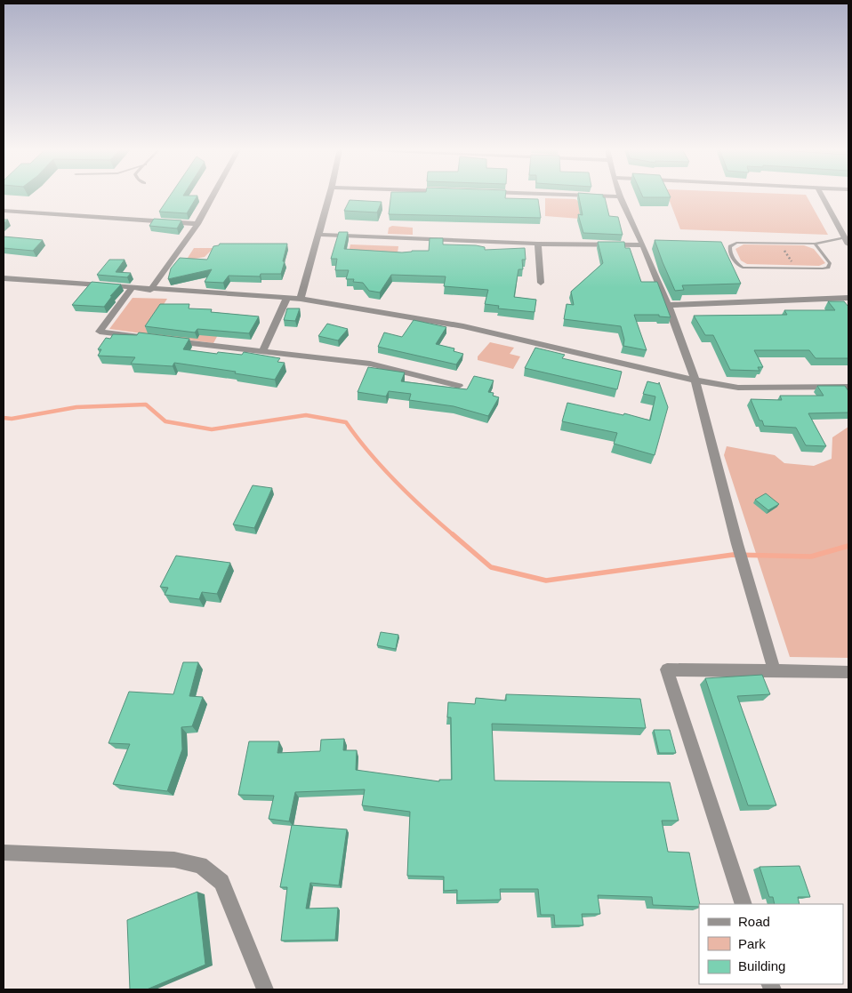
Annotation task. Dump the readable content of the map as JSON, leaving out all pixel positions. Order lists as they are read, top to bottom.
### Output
{
  "legend": ["Road", "Park", "Building"]
}
